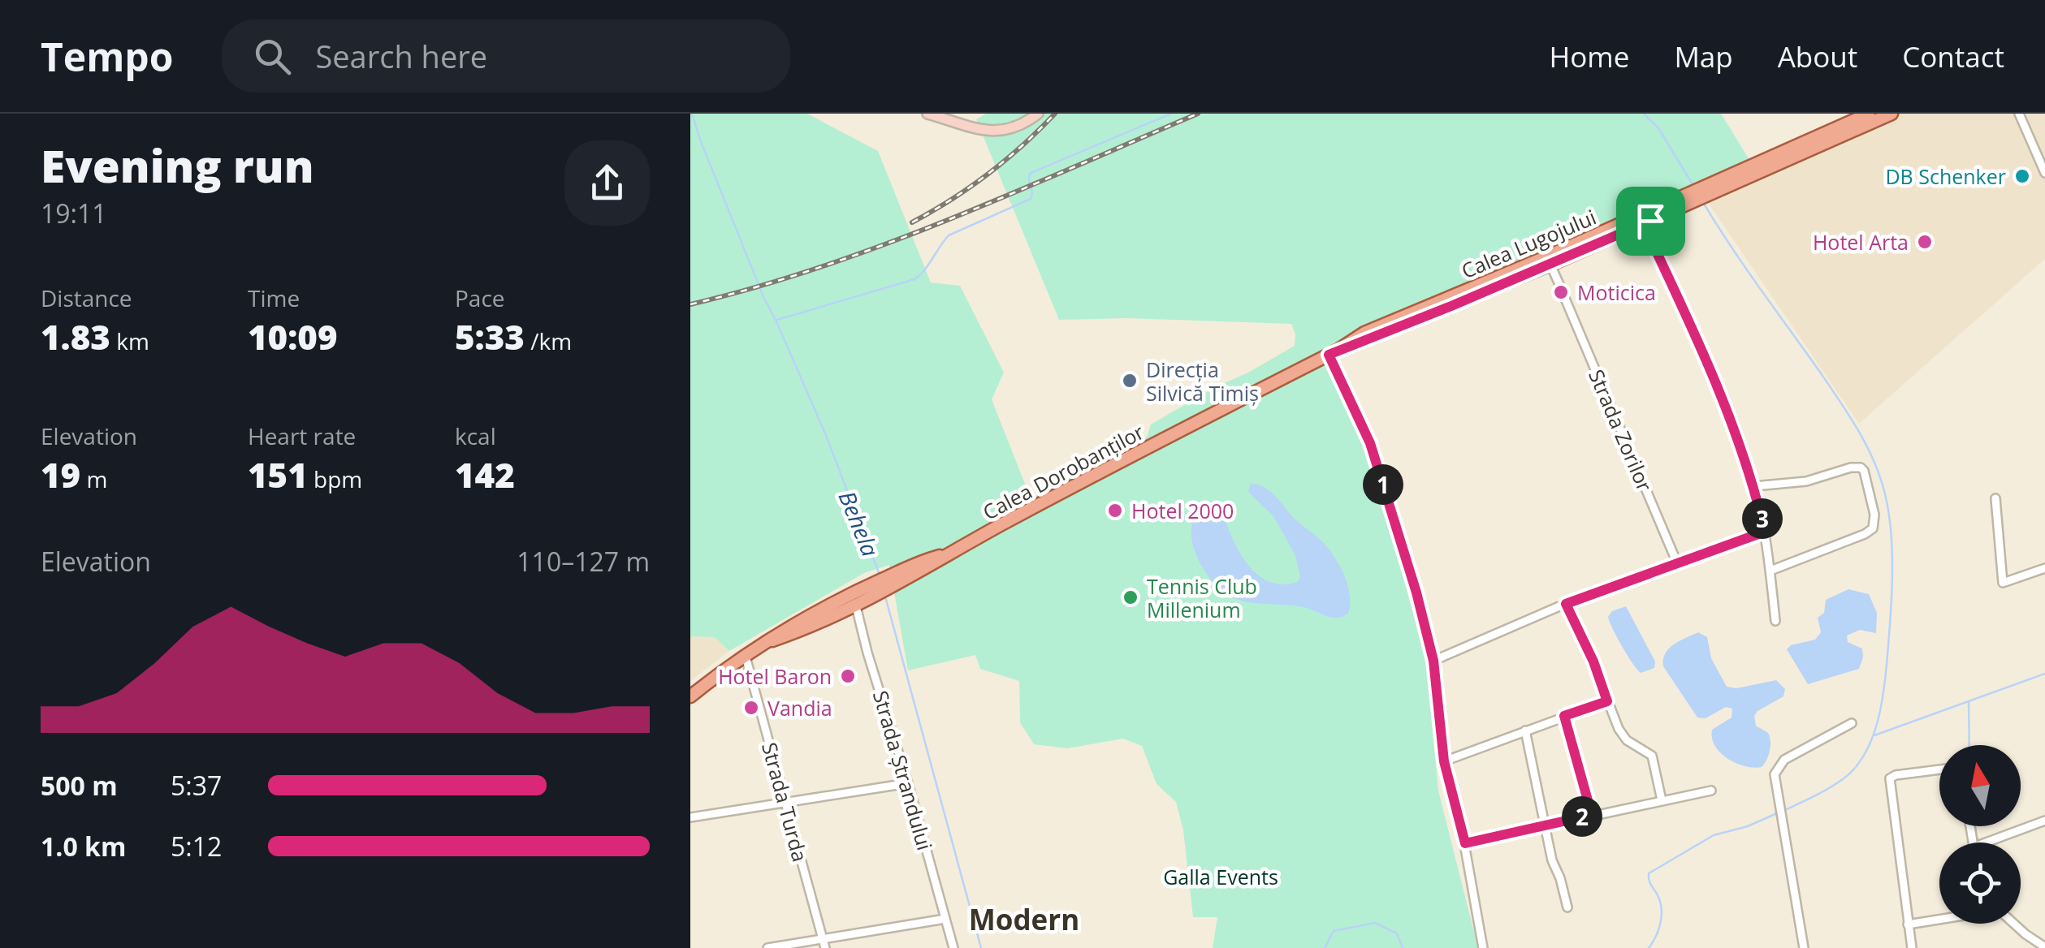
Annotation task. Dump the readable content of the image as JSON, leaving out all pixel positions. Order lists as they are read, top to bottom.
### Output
{
  "streets": {
    "main road": ["Calea Lugojului", "Calea Dorobanților"],
    "street": ["Strada Zorilor", "Strada Ștrandului", "Strada Turda"]
  },
  "crossings": [
    ["Calea Lugojului", "Strada Zorilor"],
    ["Calea Lugojului", "Calea Dorobanților"],
    ["Calea Dorobanților", "Strada Ștrandului"],
    ["Calea Dorobanților", "Strada Turda"]
  ],
  "districts": ["Modern"],
  "water": ["Behela"],
  "parks": ["Galla Events"],
  "places": [
    "DB Schenker",
    "Hotel Arta",
    "Moticica",
    "Direcția Silvică Timiș",
    "Hotel 2000",
    "Tennis Club Millenium",
    "Hotel Baron",
    "Vandia"
  ],
  "north": "top",
  "page": {
    "header": "Tempo",
    "search": "Search here",
    "nav": [
      "Home",
      "Map",
      "About",
      "Contact"
    ],
    "heading": ["Evening run", "19:11"],
    "stats": [
      ["Distance", "1.83 km"],
      ["Time", "10:09"],
      ["Pace", "5:33 /km"],
      ["Elevation", "19 m"],
      ["Heart rate", "151 bpm"],
      ["kcal", "142"]
    ],
    "pins": ["1", "3", "2"],
    "chart": ["Elevation", "110–127 m"],
    "list": [
      {
        "name": "500 m",
        "note": "5:37"
      },
      {
        "name": "1.0 km",
        "note": "5:12"
      }
    ]
  }
}
